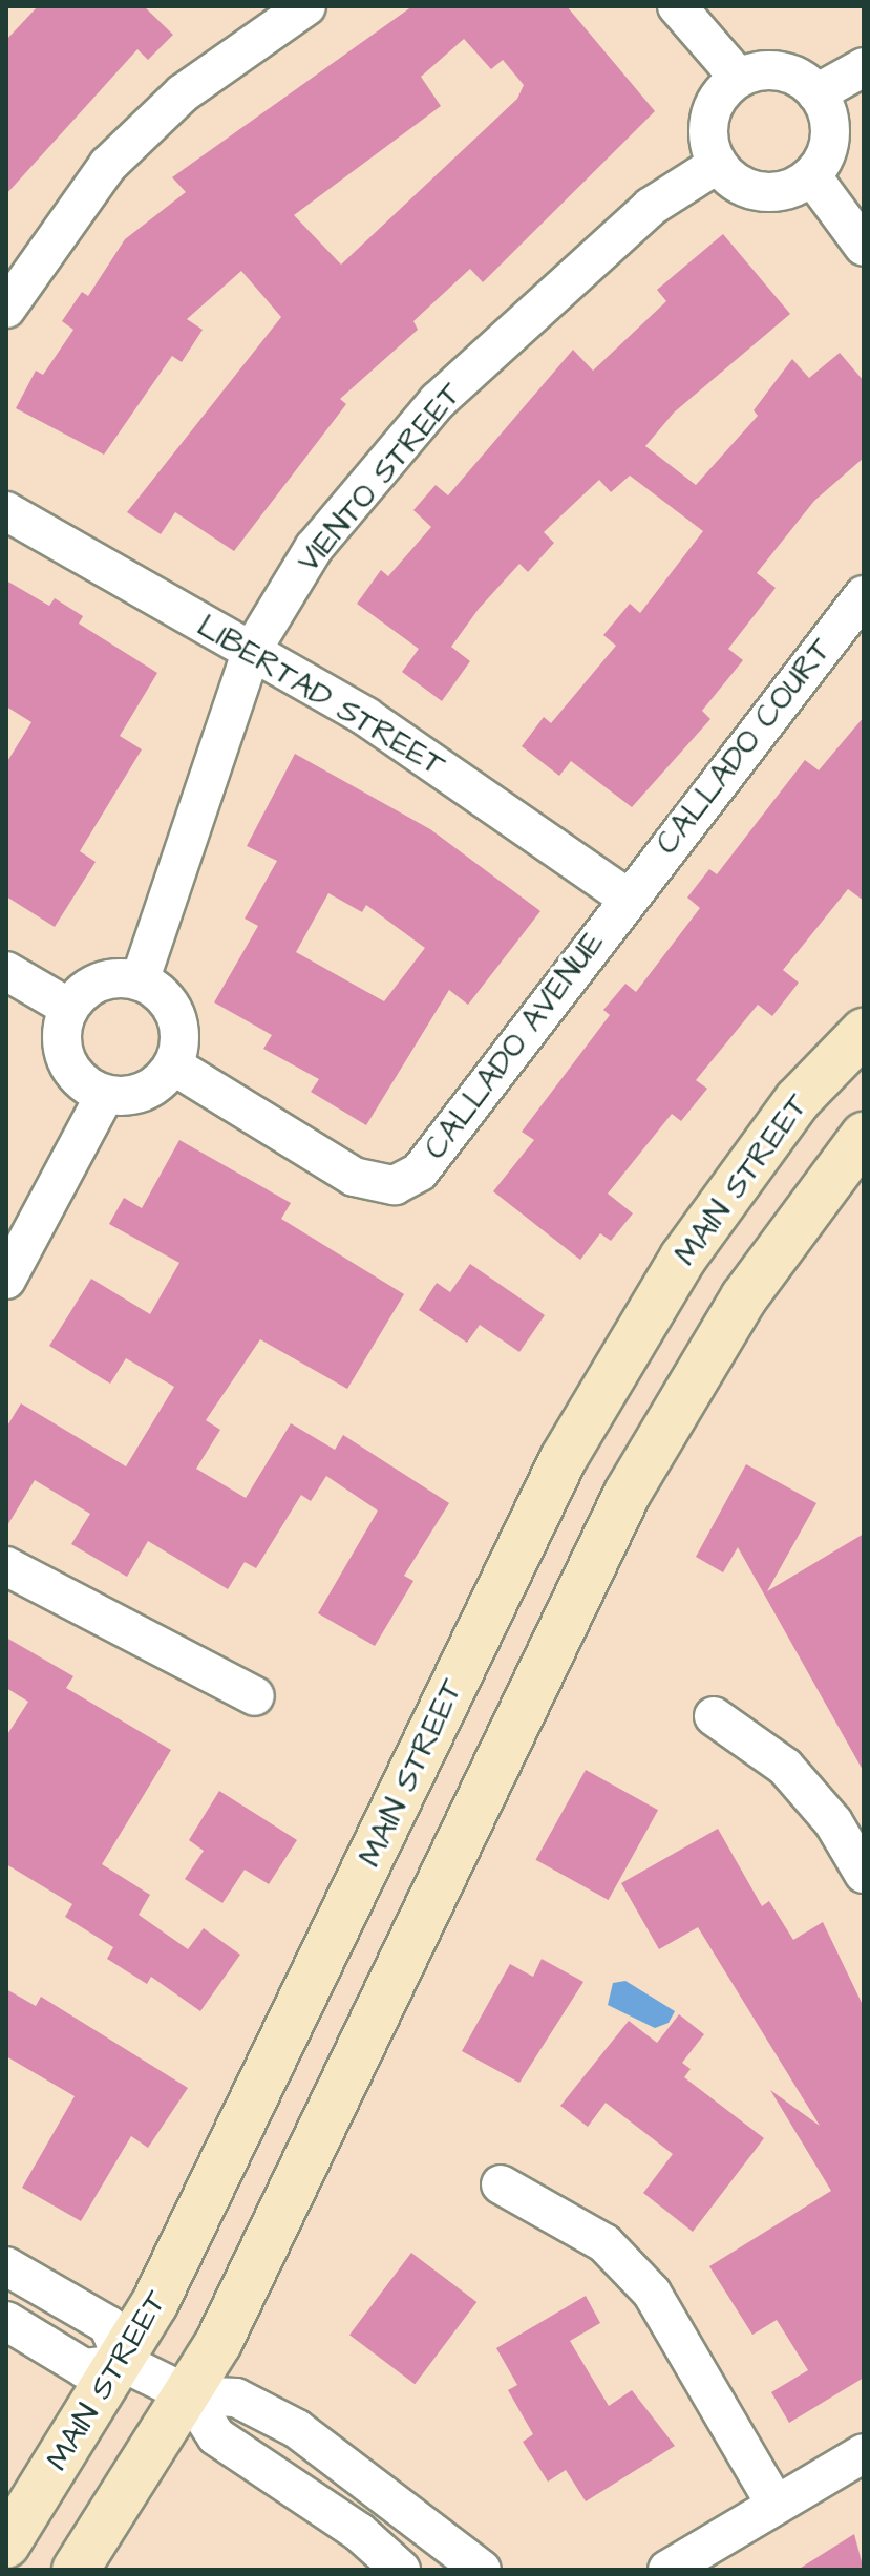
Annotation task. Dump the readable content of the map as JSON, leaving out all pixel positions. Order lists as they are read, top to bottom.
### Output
{
  "streets": {
    "street": [
      "VIENTO STREET",
      "LIBERTAD STREET",
      "CALLADO COURT",
      "CALLADO AVENUE",
      "MAIN STREET"
    ]
  },
  "crossings": [
    ["VIENTO STREET", "LIBERTAD STREET"],
    ["VIENTO STREET", "CALLADO AVENUE"],
    ["LIBERTAD STREET", "CALLADO COURT"],
    ["LIBERTAD STREET", "CALLADO AVENUE"],
    ["CALLADO COURT", "CALLADO AVENUE"]
  ]
}
